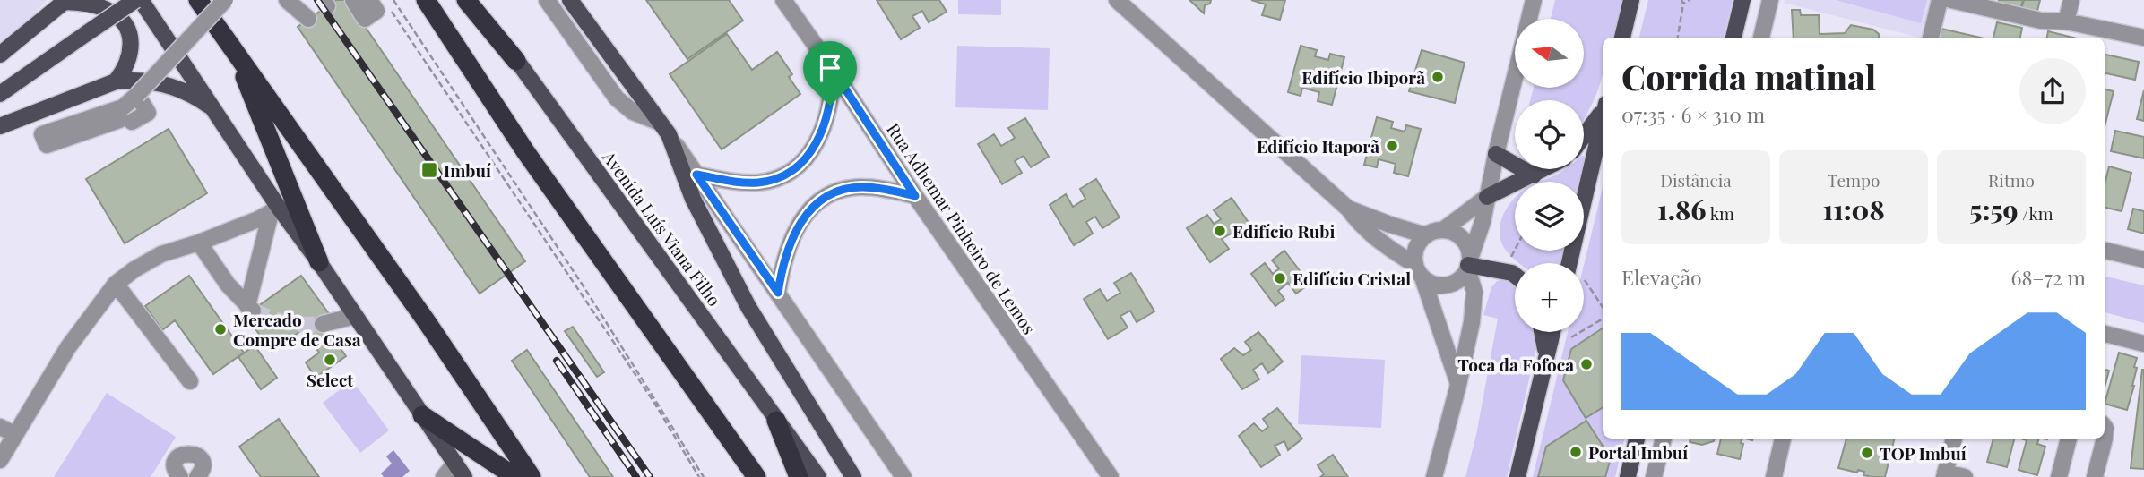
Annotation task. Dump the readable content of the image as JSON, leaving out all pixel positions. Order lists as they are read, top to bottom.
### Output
{
  "streets": {
    "main road": ["Avenida Luís Viana Filho"],
    "street": ["Rua Adhemar Pinheiro de Lemos"]
  },
  "places": {
    "other": [
      "Edifício Ibiporã",
      "Edifício Itaporã",
      "Edifício Rubi",
      "Edifício Cristal",
      "Mercado Compre de Casa",
      "Select",
      "Toca da Fofoca",
      "Portal Imbuí",
      "TOP Imbuí"
    ],
    "transit": ["Imbuí"]
  },
  "north": "left",
  "page": {
    "map_buttons": "+",
    "heading": ["Corrida matinal", "07:35 · 6 × 310 m"],
    "stats": [
      ["Distância", "1.86 km"],
      ["Tempo", "11:08"],
      ["Ritmo", "5:59 /km"]
    ],
    "chart": ["Elevação", "68–72 m"]
  }
}
